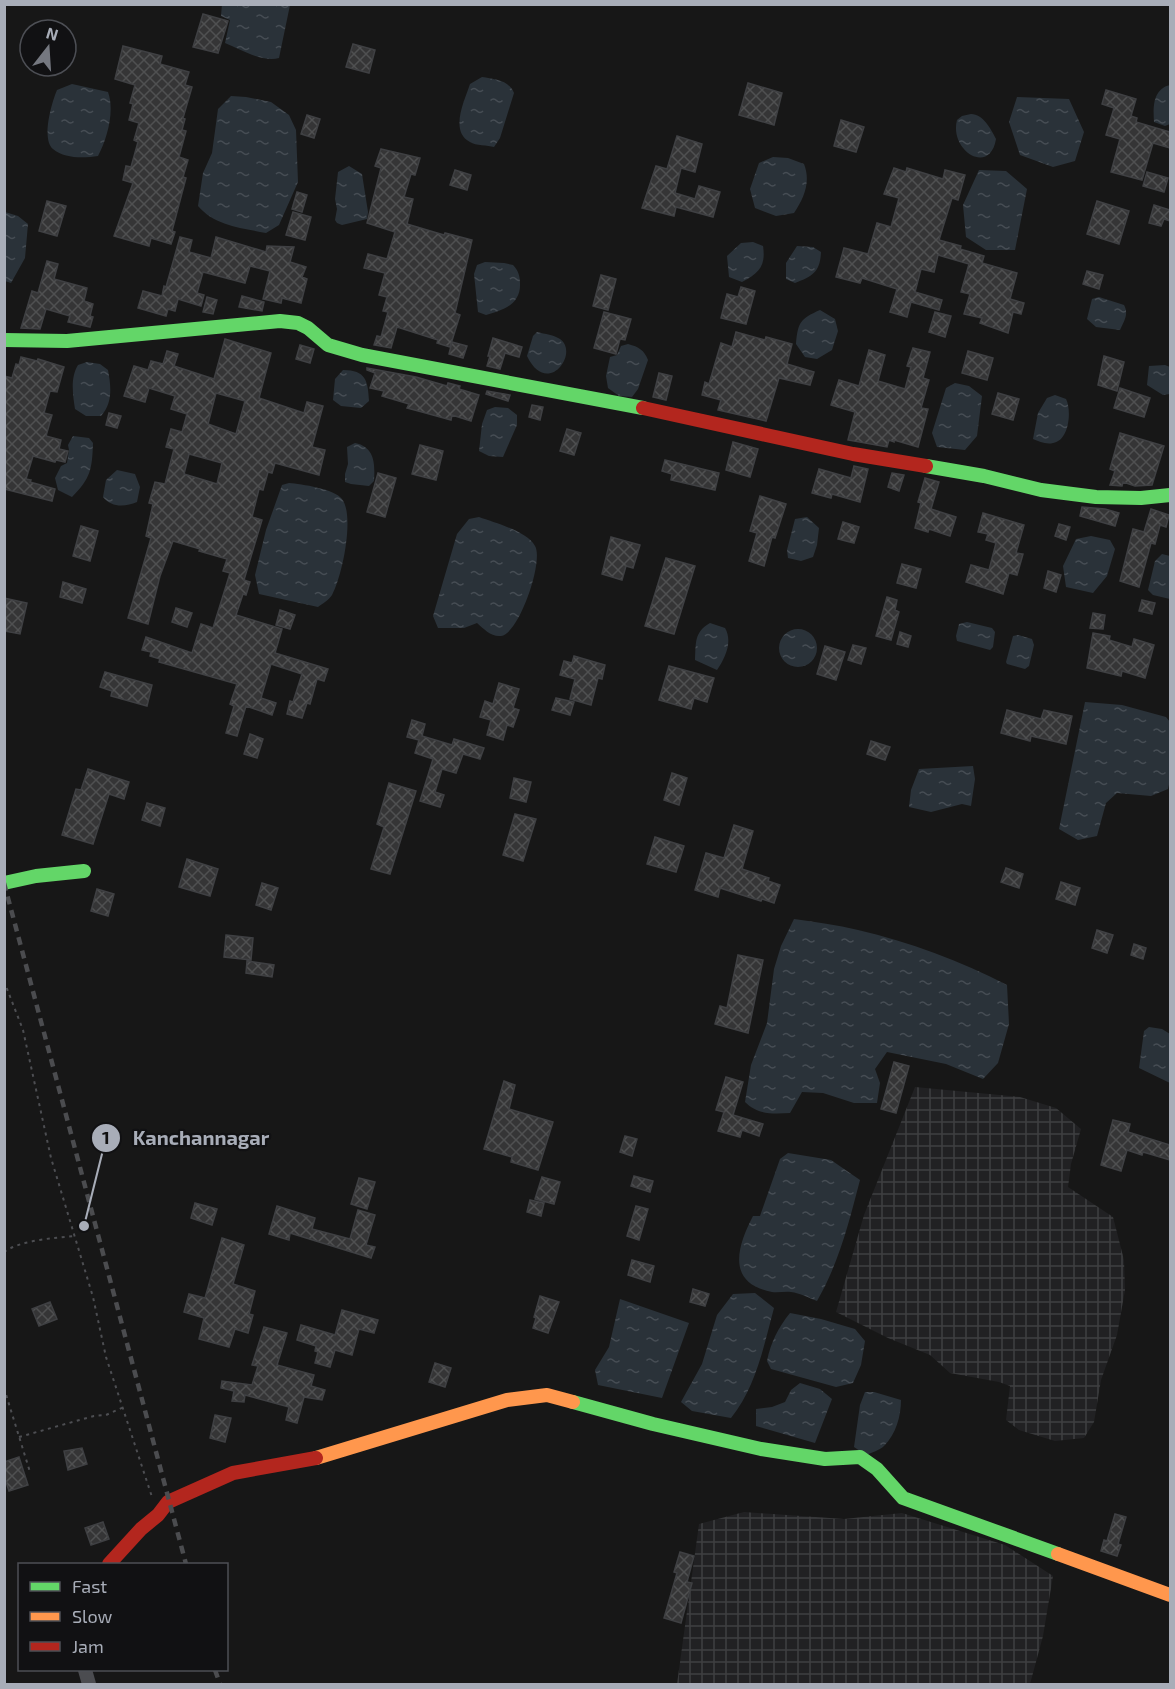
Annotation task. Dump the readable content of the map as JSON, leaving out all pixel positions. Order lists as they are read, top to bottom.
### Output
{
  "places": ["Kanchannagar"],
  "legend": ["Fast", "Slow", "Jam"],
  "north": "top"
}
